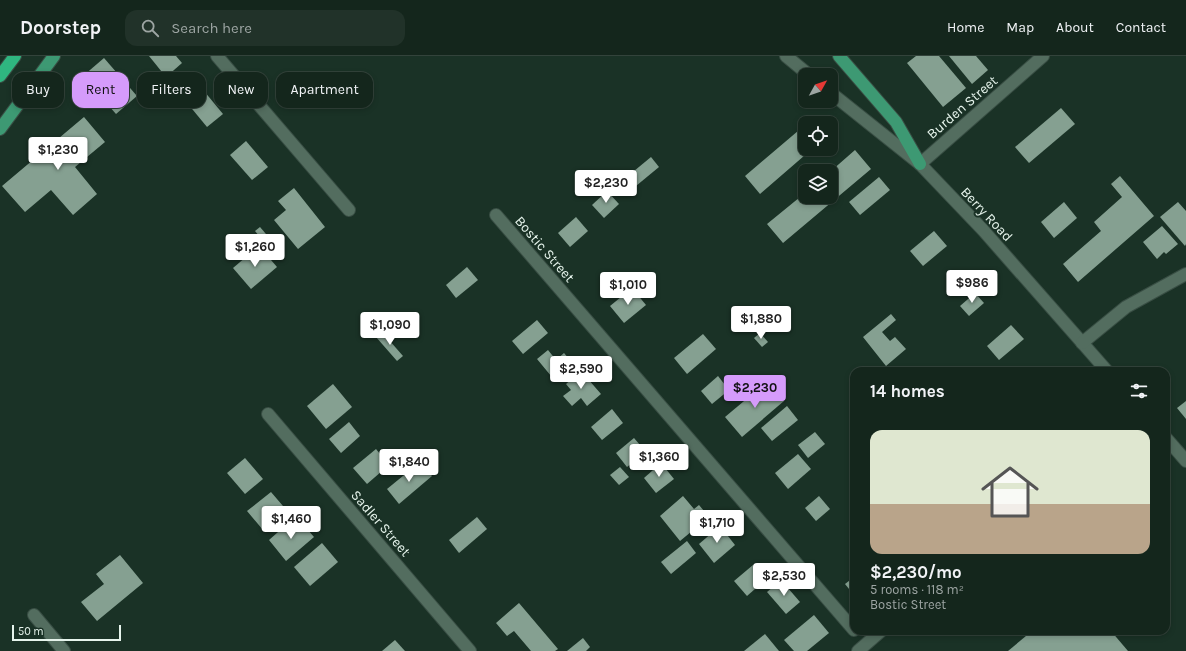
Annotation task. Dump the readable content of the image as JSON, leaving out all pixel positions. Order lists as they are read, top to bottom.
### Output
{
  "streets": {
    "street": [
      "Burden Street",
      "Berry Road",
      "Bostic Street",
      "Sadler Street"
    ]
  },
  "crossings": [
    ["Burden Street", "Berry Road"]
  ],
  "scale_bar": "50 m",
  "north": "top right",
  "page": {
    "header": "Doorstep",
    "search": "Search here",
    "nav": [
      "Home",
      "Map",
      "About",
      "Contact"
    ],
    "chip": [
      "Buy",
      "Rent",
      "Filters",
      "New",
      "Apartment"
    ],
    "price": [
      "$1,230",
      "$2,230",
      "$1,260",
      "$986",
      "$1,010",
      "$1,880",
      "$1,090",
      "$2,590",
      "$2,230",
      "$1,360",
      "$1,840",
      "$1,460",
      "$1,710",
      "$2,530"
    ],
    "heading": "14 homes",
    "list": [
      {
        "name": "$2,230/mo",
        "note": "5 rooms · 118 m² · Bostic Street"
      }
    ],
    "scale": "50 m"
  }
}
